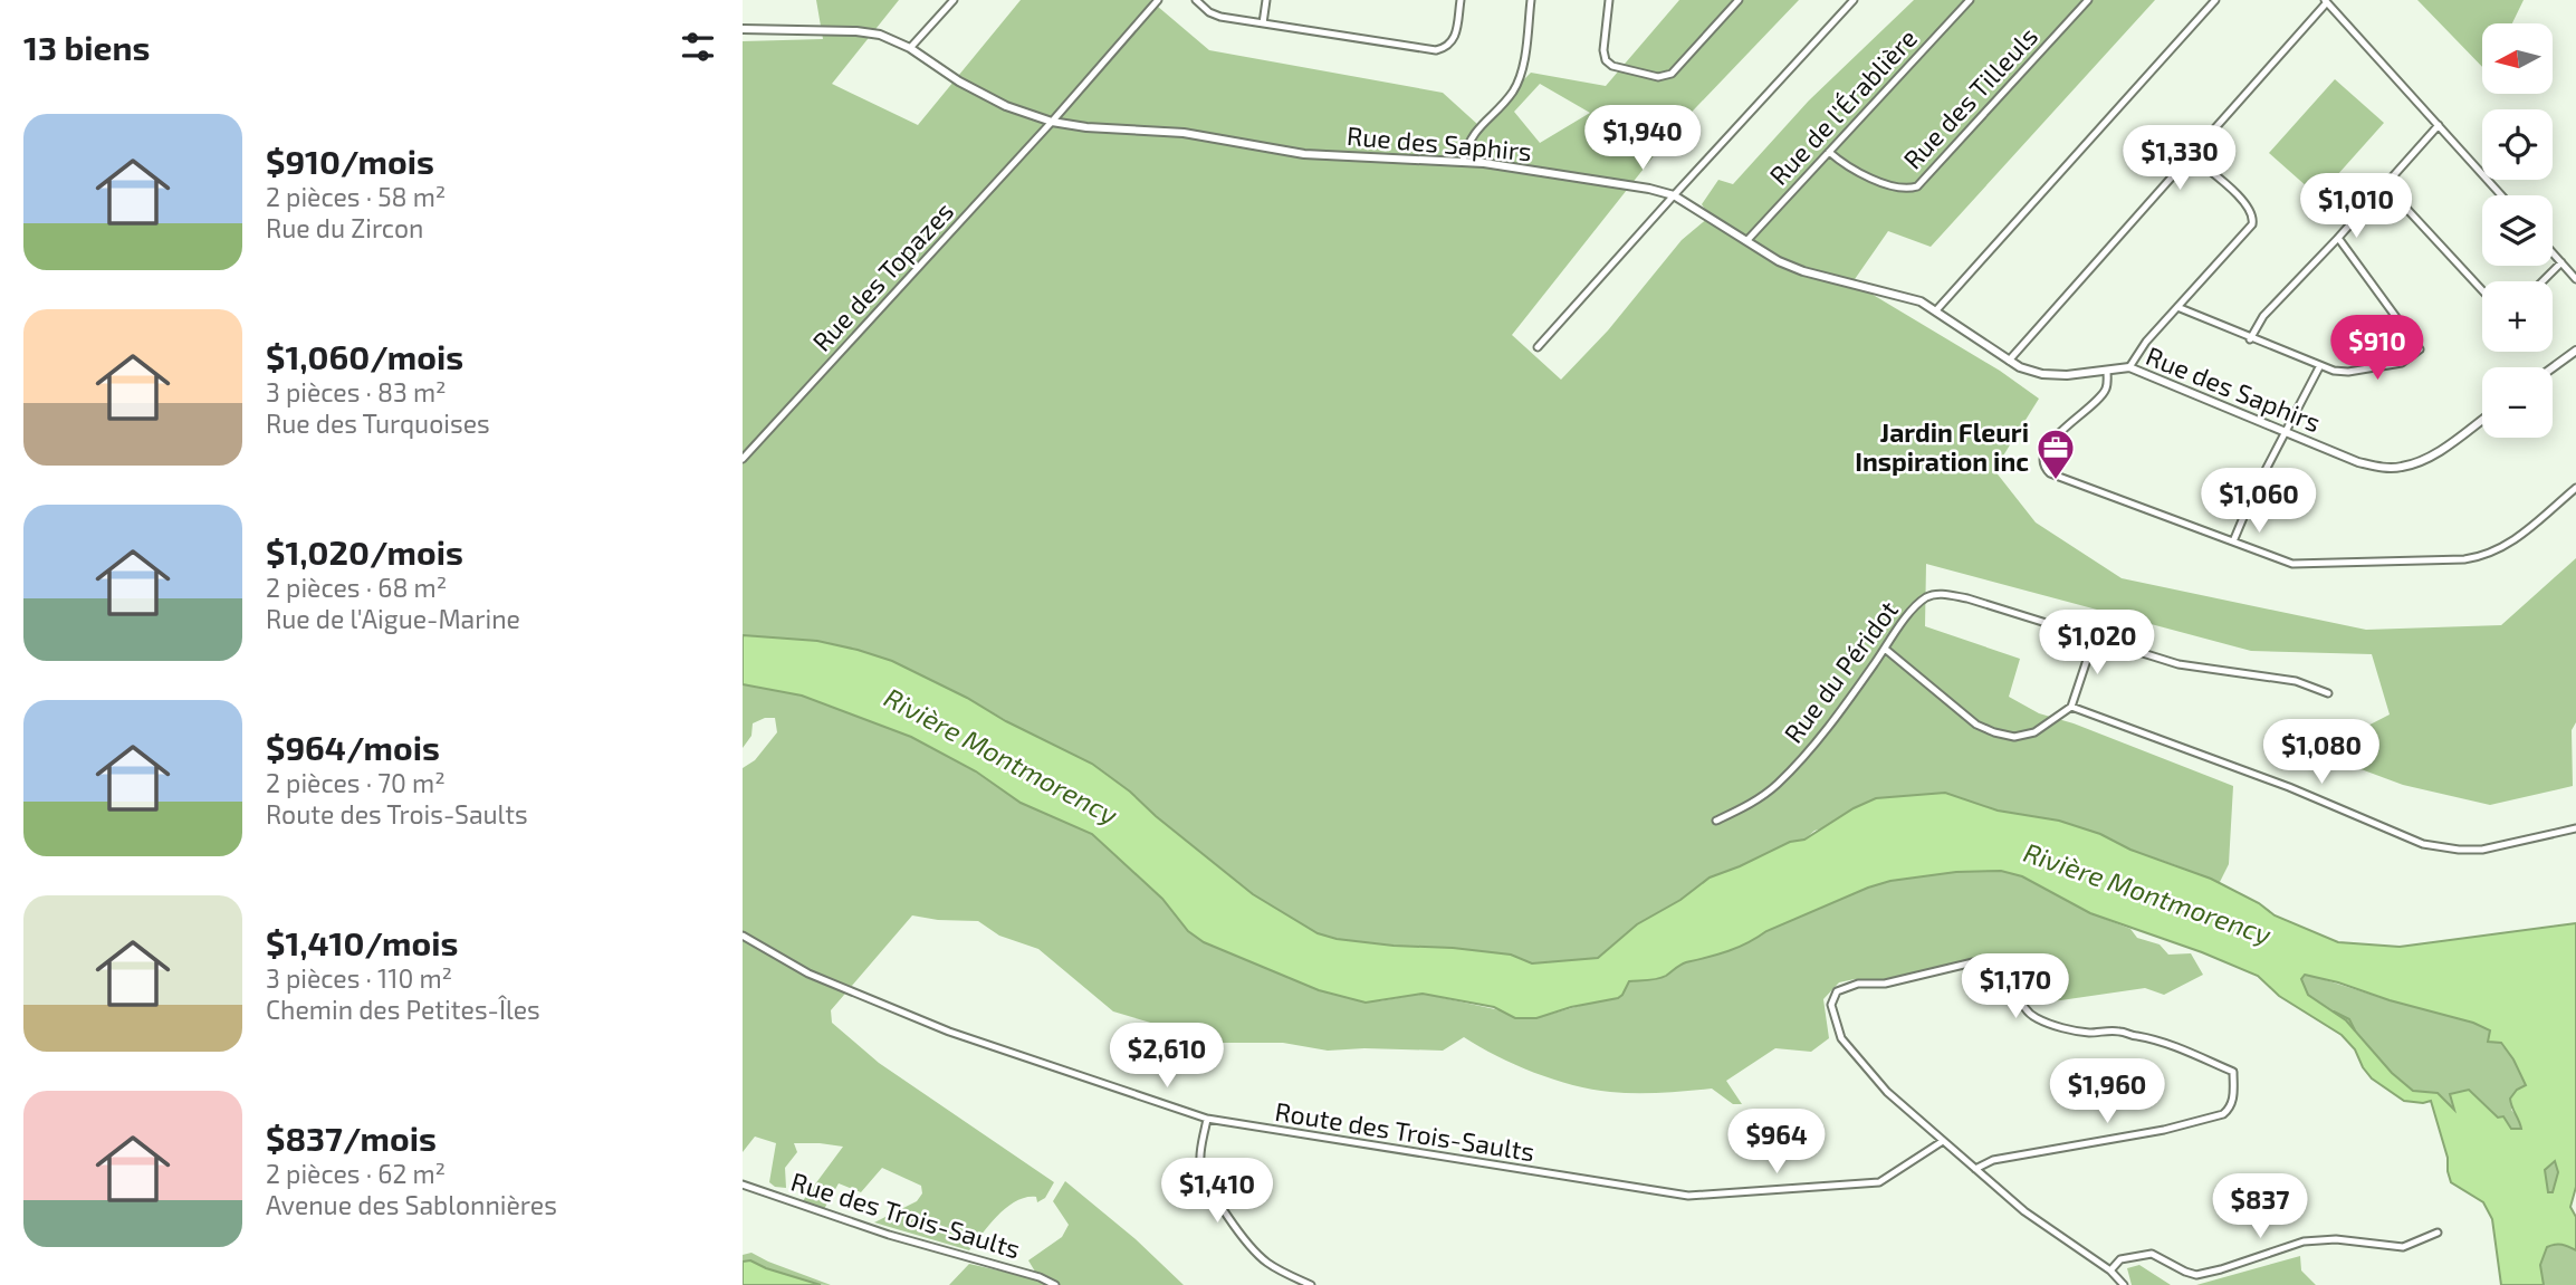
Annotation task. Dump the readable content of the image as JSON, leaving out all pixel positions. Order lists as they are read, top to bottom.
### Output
{
  "streets": {
    "street": [
      "Rue des Tilleuls",
      "Rue de l'Érablière",
      "Rue des Saphirs",
      "Rue des Topazes",
      "Rue du Péridot",
      "Route des Trois-Saults",
      "Rue des Trois-Saults"
    ]
  },
  "crossings": [
    ["Rue des Tilleuls", "Rue de l'Érablière"],
    ["Rue de l'Érablière", "Rue des Saphirs"],
    ["Rue des Saphirs", "Rue des Topazes"]
  ],
  "water": ["Rivière Montmorency"],
  "places": {
    "office": ["Jardin Fleuri Inspiration inc"]
  },
  "north": "left",
  "page": {
    "heading": "13 biens",
    "map_buttons": ["+", "−"],
    "list": [
      {
        "name": "$910/mois",
        "note": "2 pièces · 58 m² · Rue du Zircon"
      },
      {
        "name": "$1,060/mois",
        "note": "3 pièces · 83 m² · Rue des Turquoises"
      },
      {
        "name": "$1,020/mois",
        "note": "2 pièces · 68 m² · Rue de l'Aigue-Marine"
      },
      {
        "name": "$964/mois",
        "note": "2 pièces · 70 m² · Route des Trois-Saults"
      },
      {
        "name": "$1,410/mois",
        "note": "3 pièces · 110 m² · Chemin des Petites-Îles"
      },
      {
        "name": "$837/mois",
        "note": "2 pièces · 62 m² · Avenue des Sablonnières"
      }
    ],
    "price": [
      "$1,940",
      "$1,330",
      "$1,010",
      "$910",
      "$1,060",
      "$1,020",
      "$1,080",
      "$1,170",
      "$2,610",
      "$1,960",
      "$964",
      "$1,410",
      "$837"
    ]
  }
}
